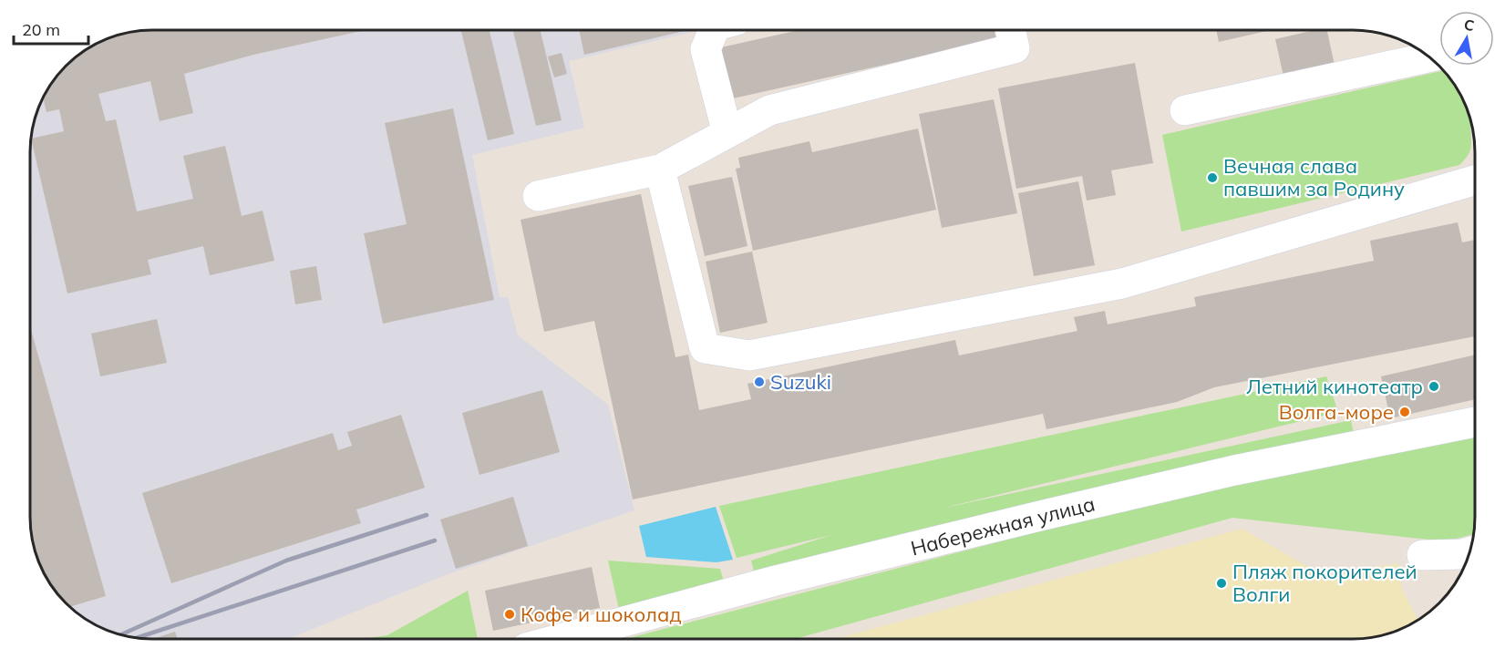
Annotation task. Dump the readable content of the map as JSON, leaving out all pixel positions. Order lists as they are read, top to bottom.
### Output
{
  "streets": {
    "street": ["Набережная улица"]
  },
  "places": [
    "Вечная слава павшим за Родину",
    "Suzuki",
    "Летний кинотеатр",
    "Волга-море",
    "Пляж покорителей Волги",
    "Кофе и шоколад"
  ],
  "scale_bar": "20 m",
  "north": "top"
}
